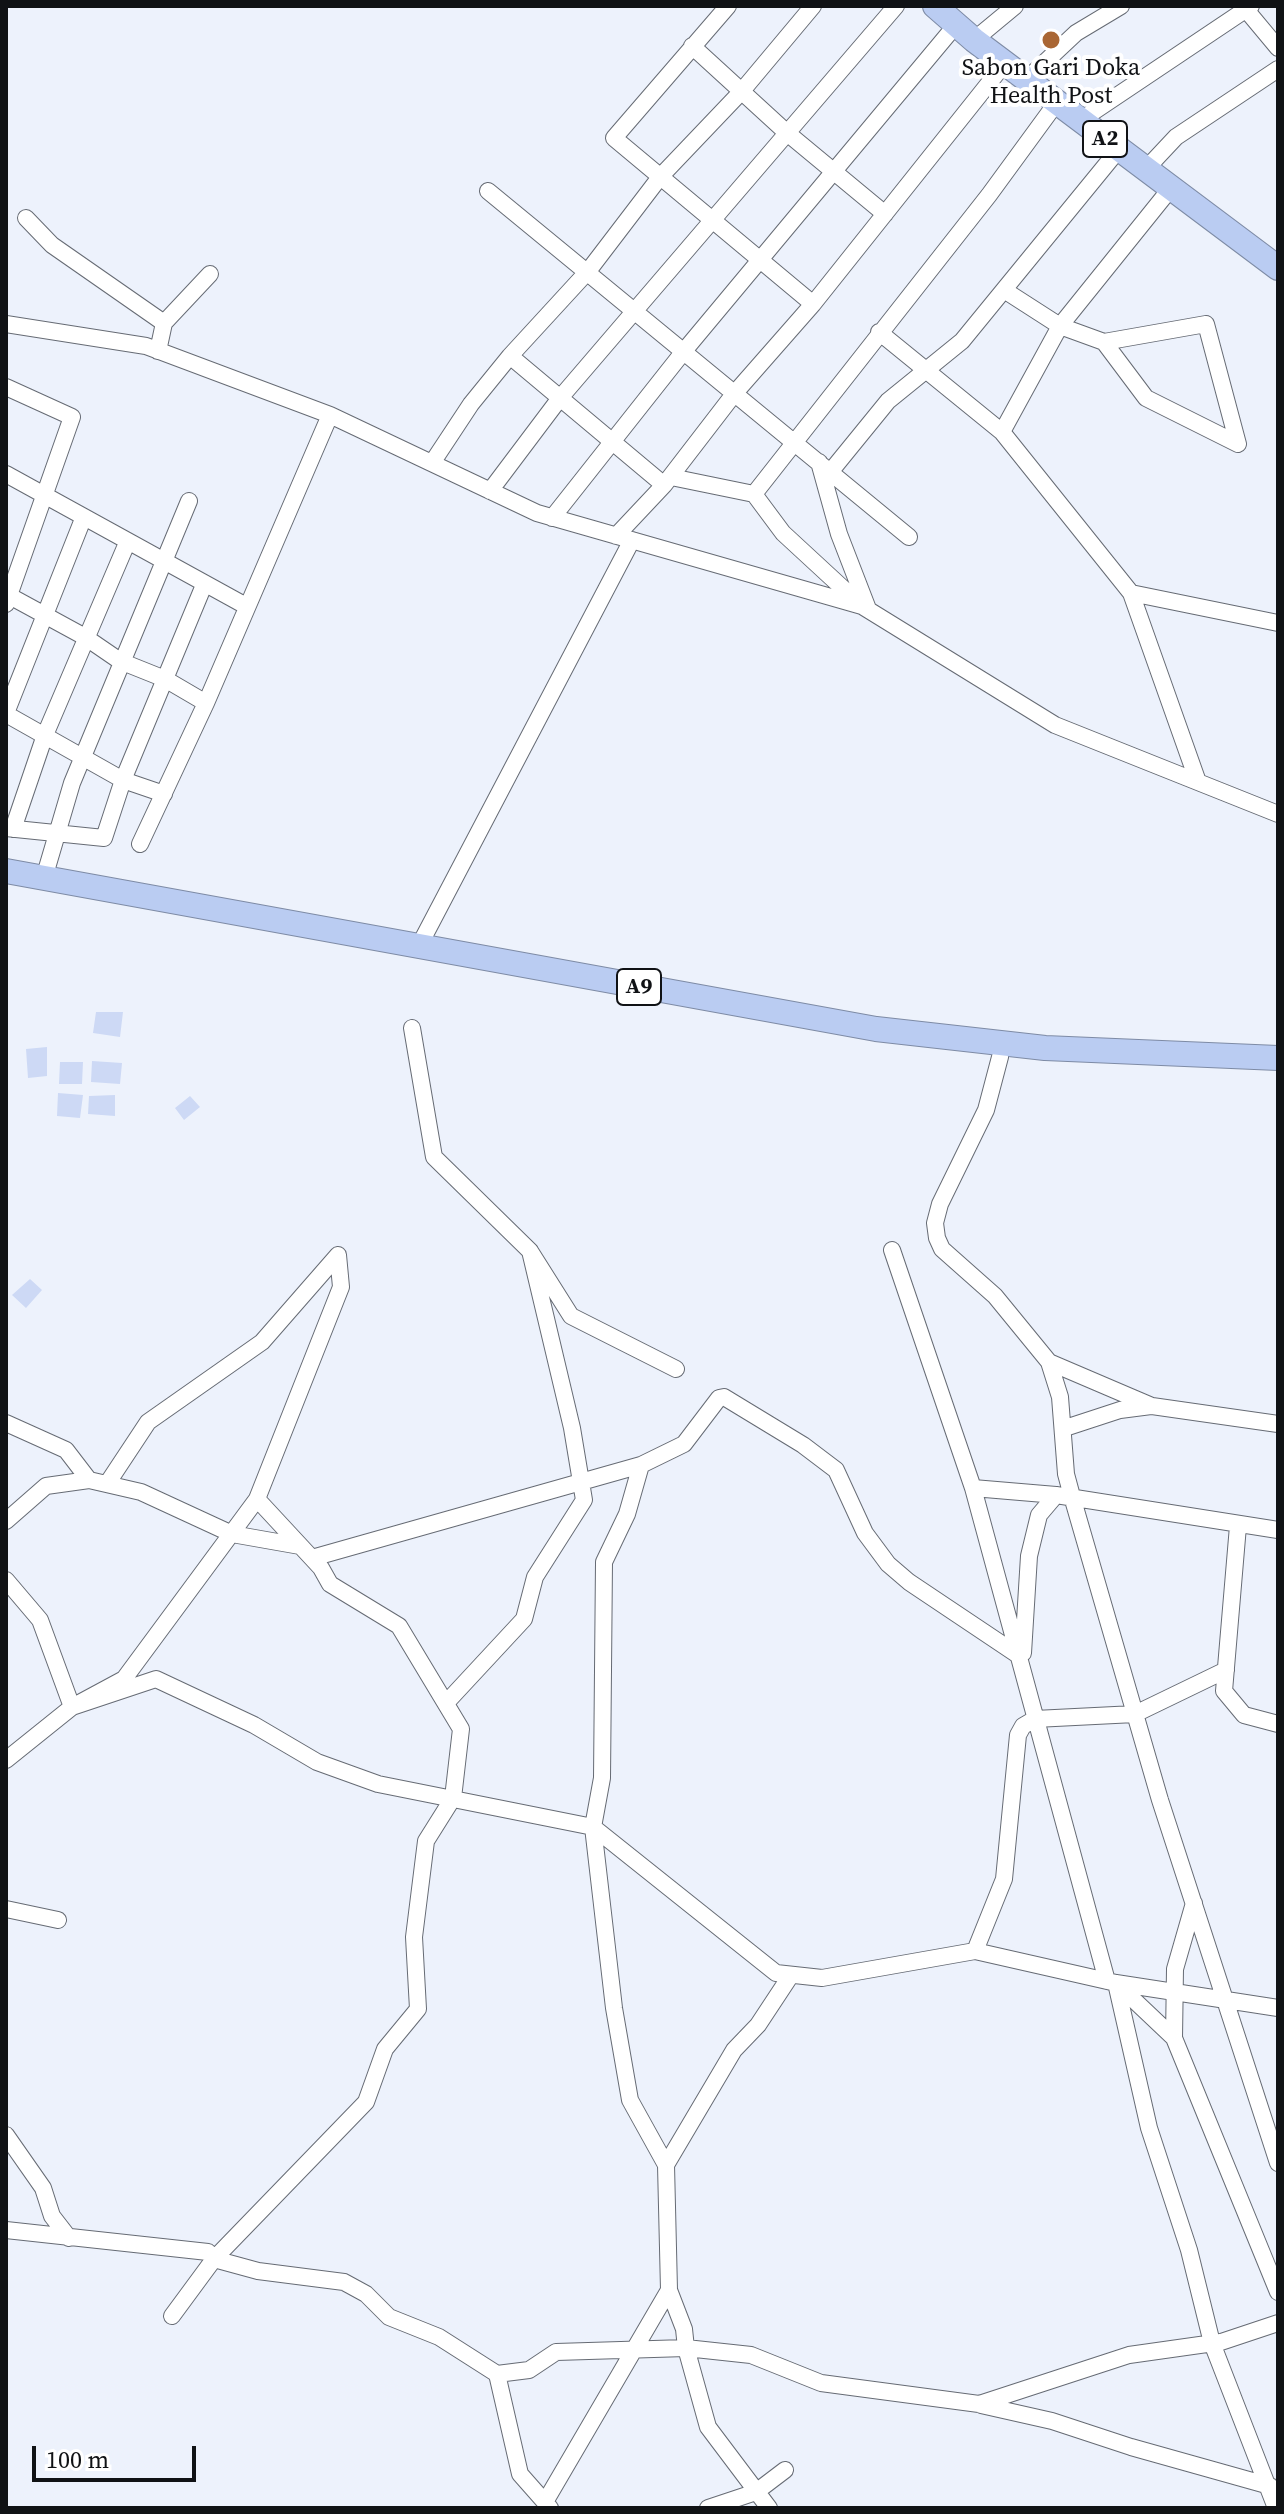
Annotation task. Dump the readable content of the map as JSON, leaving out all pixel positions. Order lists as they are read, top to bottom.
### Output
{
  "streets": {
    "highway": ["A2", "A9"]
  },
  "places": ["Sabon Gari Doka Health Post"],
  "scale_bar": "100 m"
}
